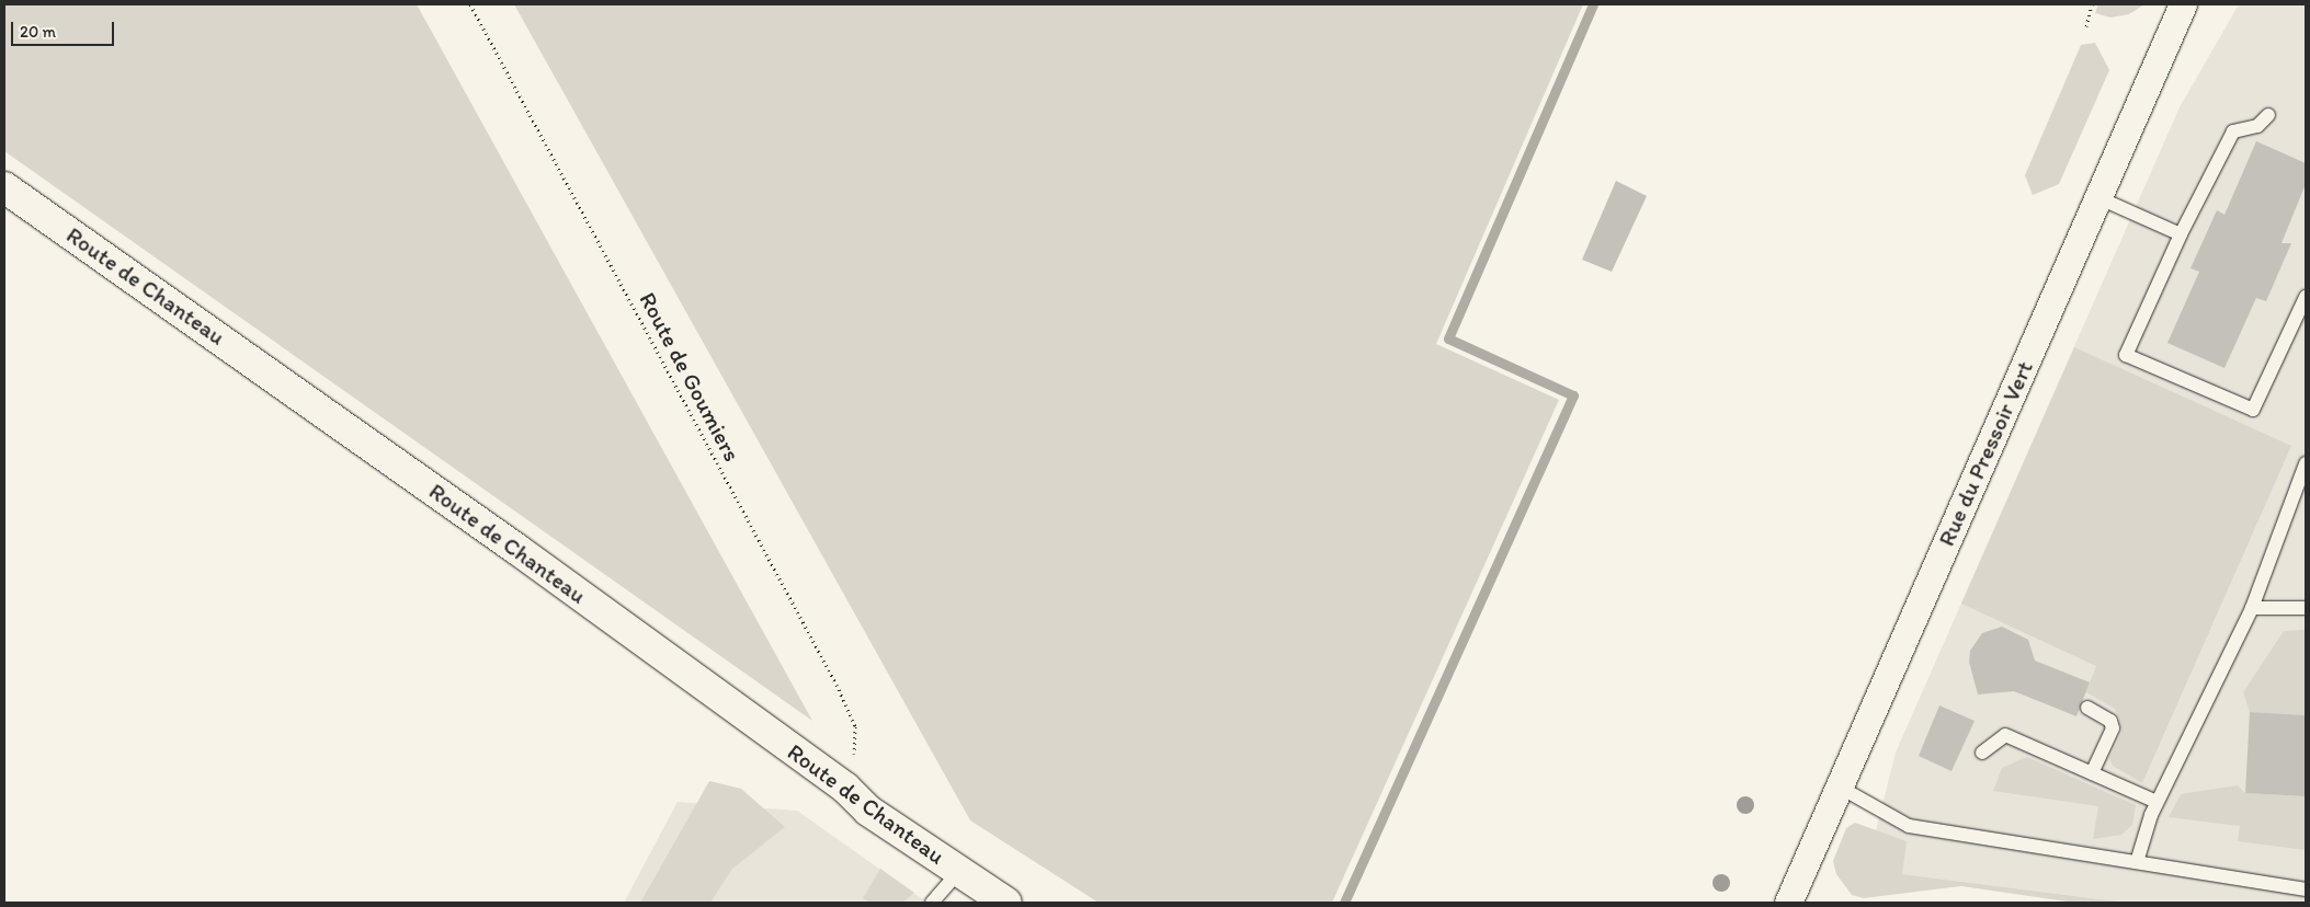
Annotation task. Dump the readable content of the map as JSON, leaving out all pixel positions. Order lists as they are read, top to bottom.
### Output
{
  "streets": {
    "main road": ["Route de Chanteau"],
    "street": ["Rue du Pressoir Vert"],
    "path": ["Route de Goumiers"]
  },
  "scale_bar": "20 m"
}
